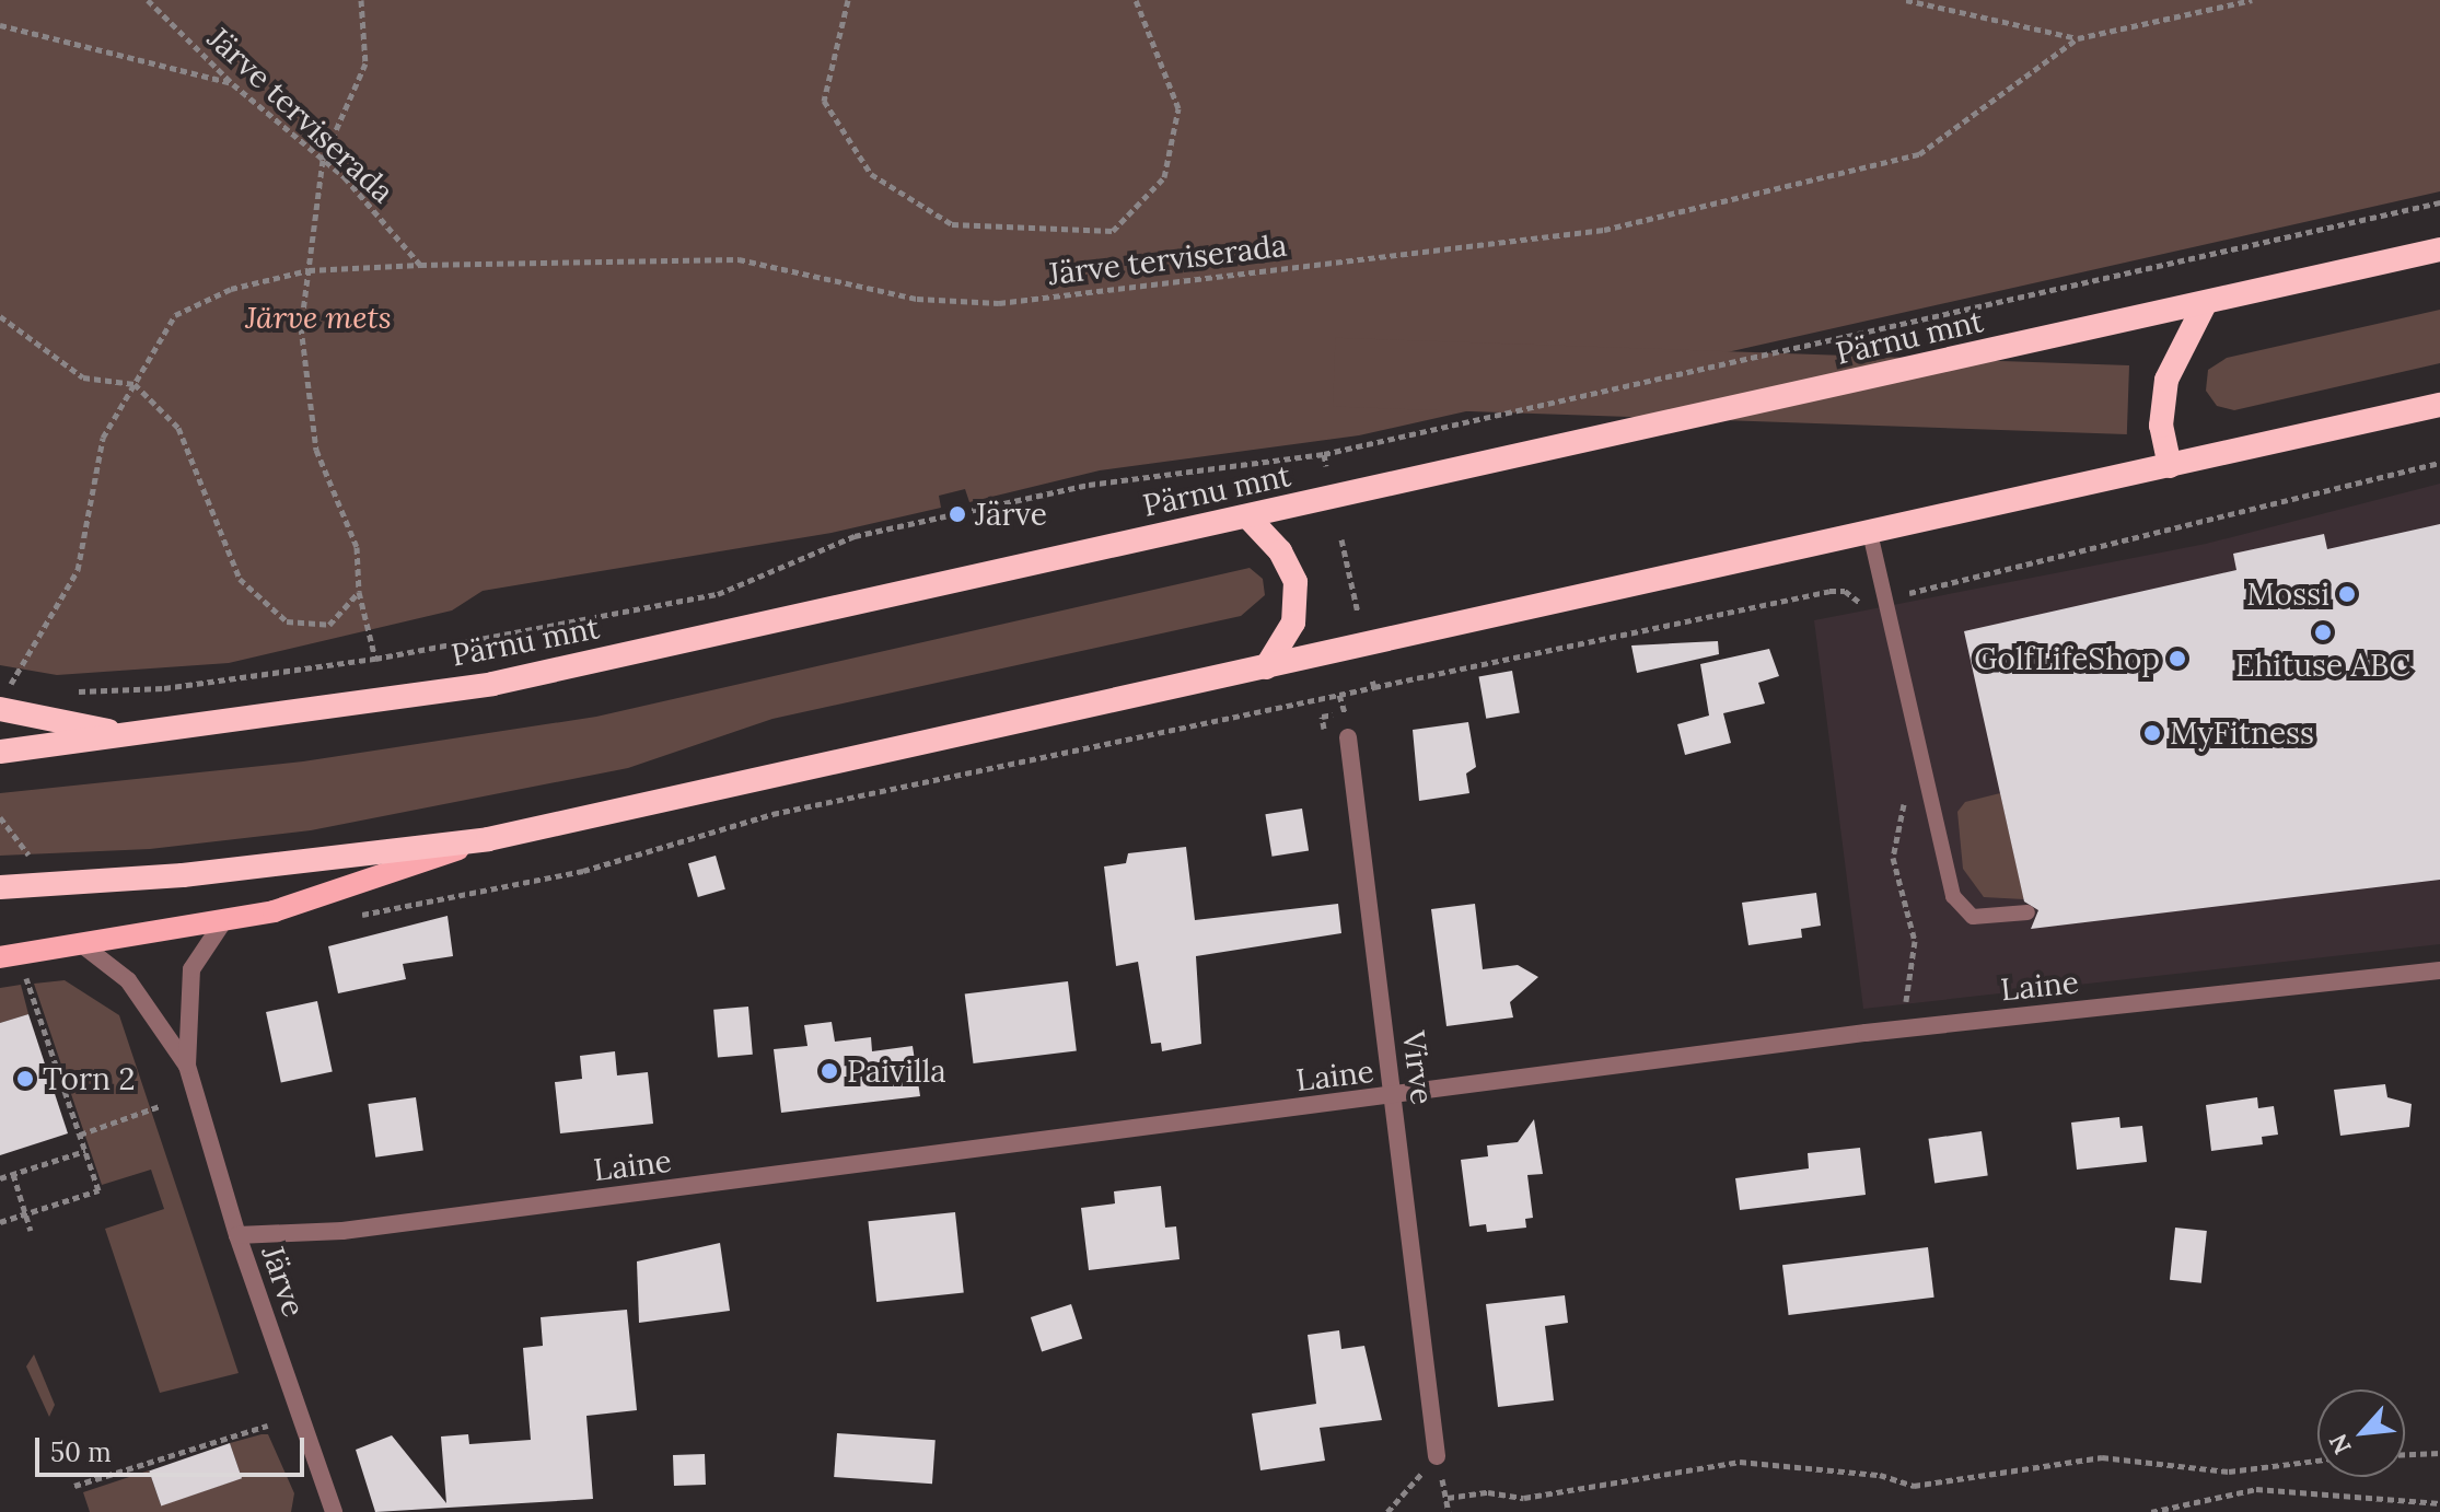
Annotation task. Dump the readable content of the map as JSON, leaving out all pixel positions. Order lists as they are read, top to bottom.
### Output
{
  "streets": {
    "highway": ["Pärnu mnt"],
    "street": ["Laine", "Virve", "Järve"],
    "path": ["Järve terviserada"]
  },
  "crossings": [
    ["Laine", "Virve"],
    ["Laine", "Järve"]
  ],
  "parks": ["Järve mets"],
  "places": [
    "Järve",
    "Mossi",
    "Ehituse ABC",
    "GolfLifeShop",
    "MyFitness",
    "Paivilla",
    "Torn 2"
  ],
  "scale_bar": "50 m",
  "north": "bottom left"
}
